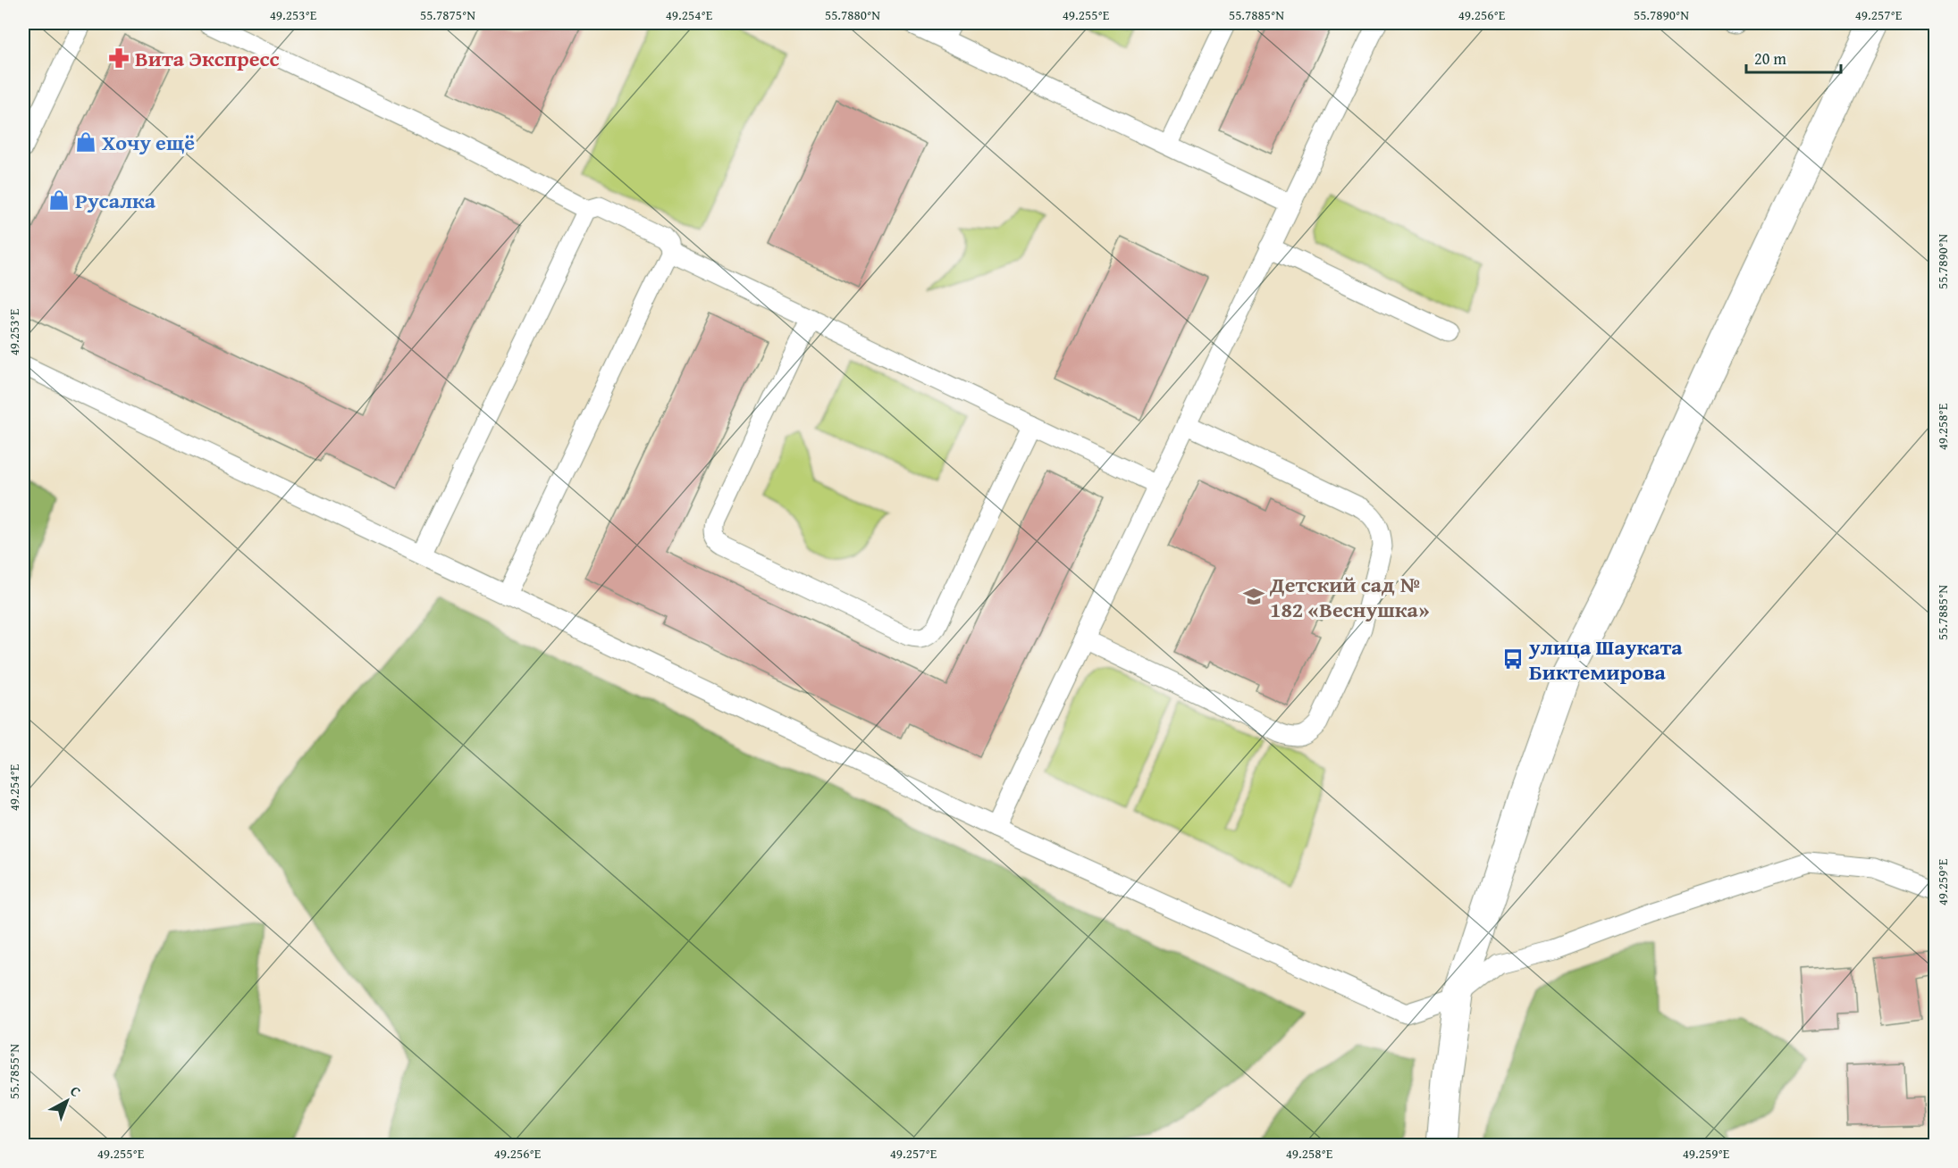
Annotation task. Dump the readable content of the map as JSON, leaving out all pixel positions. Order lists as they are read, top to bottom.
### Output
{
  "places": {
    "pharmacy": ["Вита Экспресс"],
    "shop": ["Хочу ещё", "Русалка"],
    "school or university": ["Детский сад № 182 «Веснушка»"],
    "bus stop": ["улица Шауката Биктемирова"]
  },
  "scale_bar": "20 m",
  "north": "top right",
  "coordinates": [
    "49.253°E",
    "55.7875°N",
    "49.254°E",
    "55.7880°N",
    "49.255°E",
    "55.7885°N",
    "49.256°E",
    "55.7890°N",
    "49.257°E",
    "49.258°E",
    "49.259°E",
    "55.7855°N"
  ]
}
